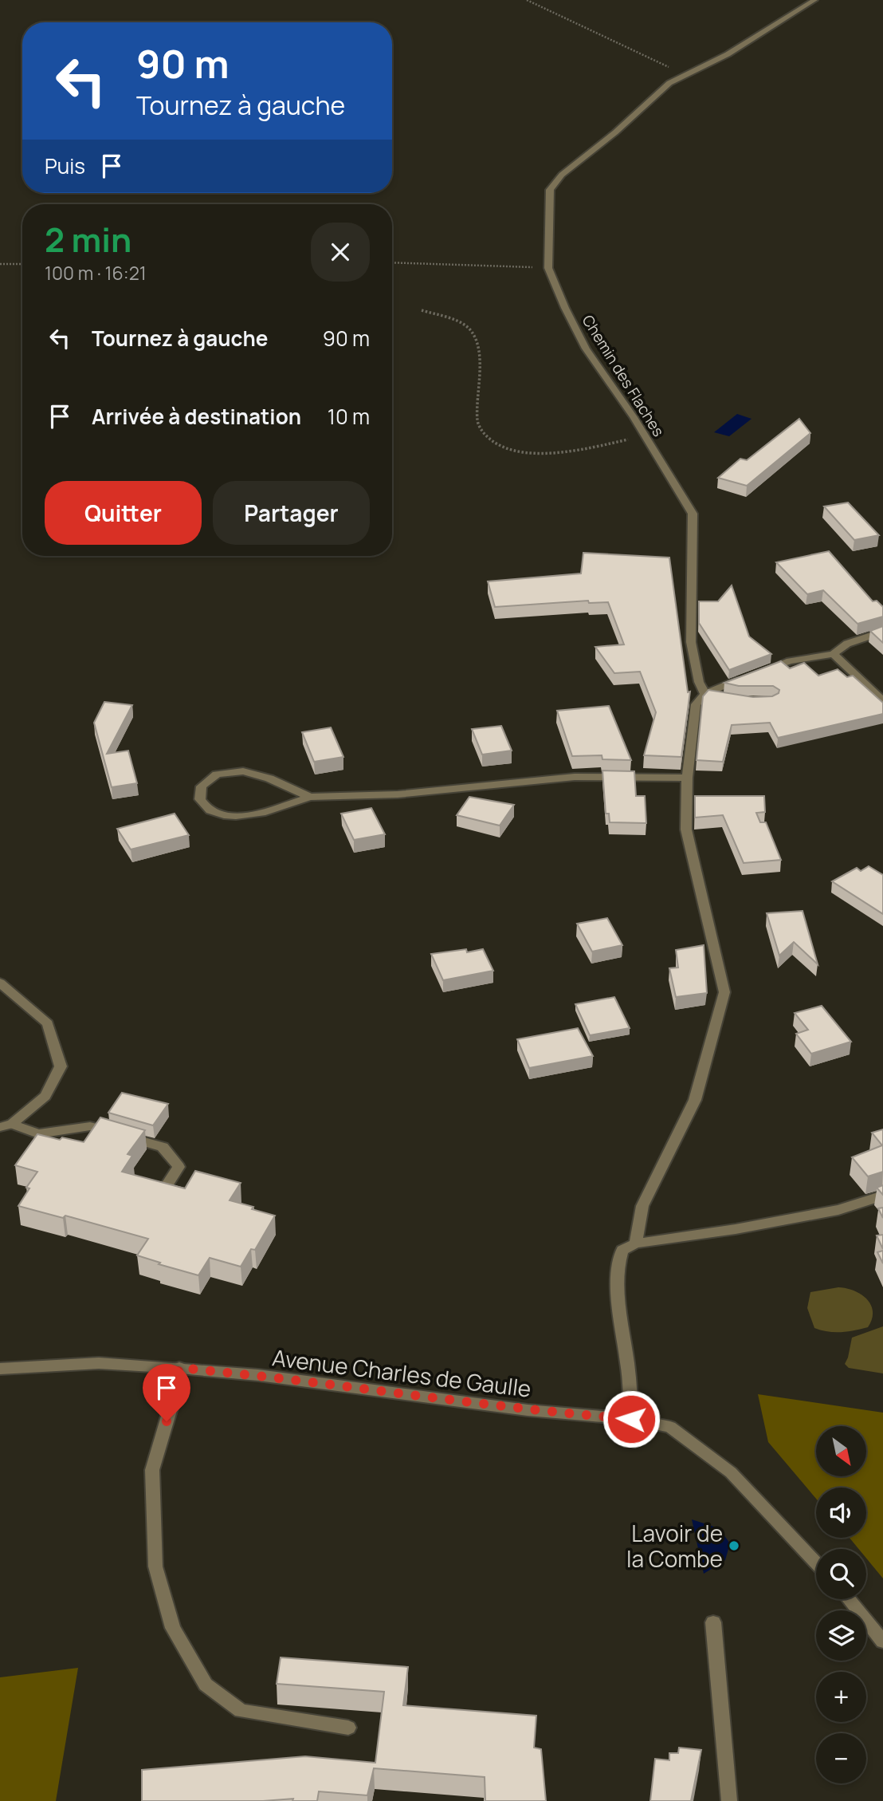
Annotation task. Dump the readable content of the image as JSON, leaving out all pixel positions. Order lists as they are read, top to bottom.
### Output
{
  "streets": {
    "street": ["Chemin des Flaches", "Avenue Charles de Gaulle"]
  },
  "places": ["Lavoir de la Combe"],
  "north": "bottom right",
  "page": {
    "turn": ["90 m", "Tournez à gauche"],
    "then": "Puis",
    "heading": ["2 min", "100 m · 16:21"],
    "list": [
      {
        "name": "Tournez à gauche",
        "value": "90 m"
      },
      {
        "name": "Arrivée à destination",
        "value": "10 m"
      }
    ],
    "buttons": ["Quitter", "Partager"],
    "map_buttons": ["+", "−"]
  }
}
